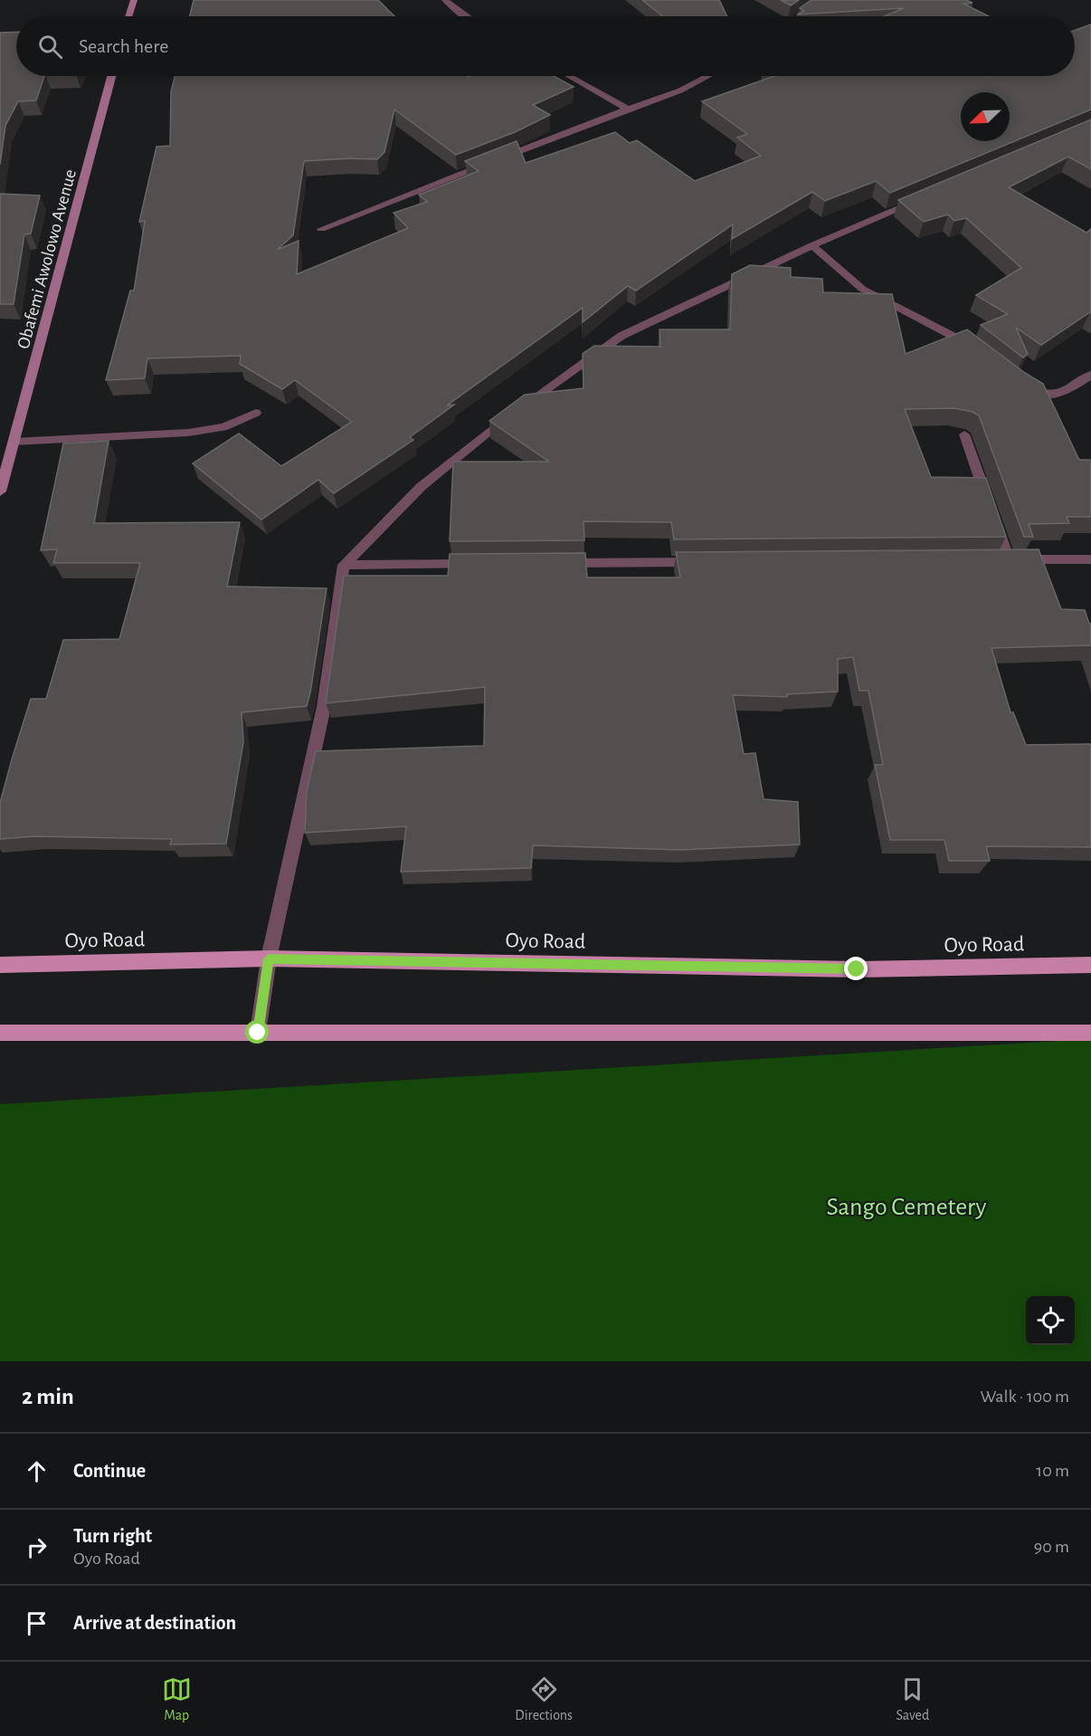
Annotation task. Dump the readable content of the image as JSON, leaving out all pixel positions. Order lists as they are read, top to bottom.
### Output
{
  "streets": {
    "main road": ["Obafemi Awolowo Avenue", "Oyo Road"]
  },
  "parks": ["Sango Cemetery"],
  "north": "bottom left",
  "page": {
    "search": "Search here",
    "heading": ["2 min", "Walk · 100 m"],
    "list": [
      ["Continue", "10 m"],
      ["Turn right", "Oyo Road", "90 m"],
      "Arrive at destination"
    ],
    "nav": ["Map", "Directions", "Saved"]
  }
}
